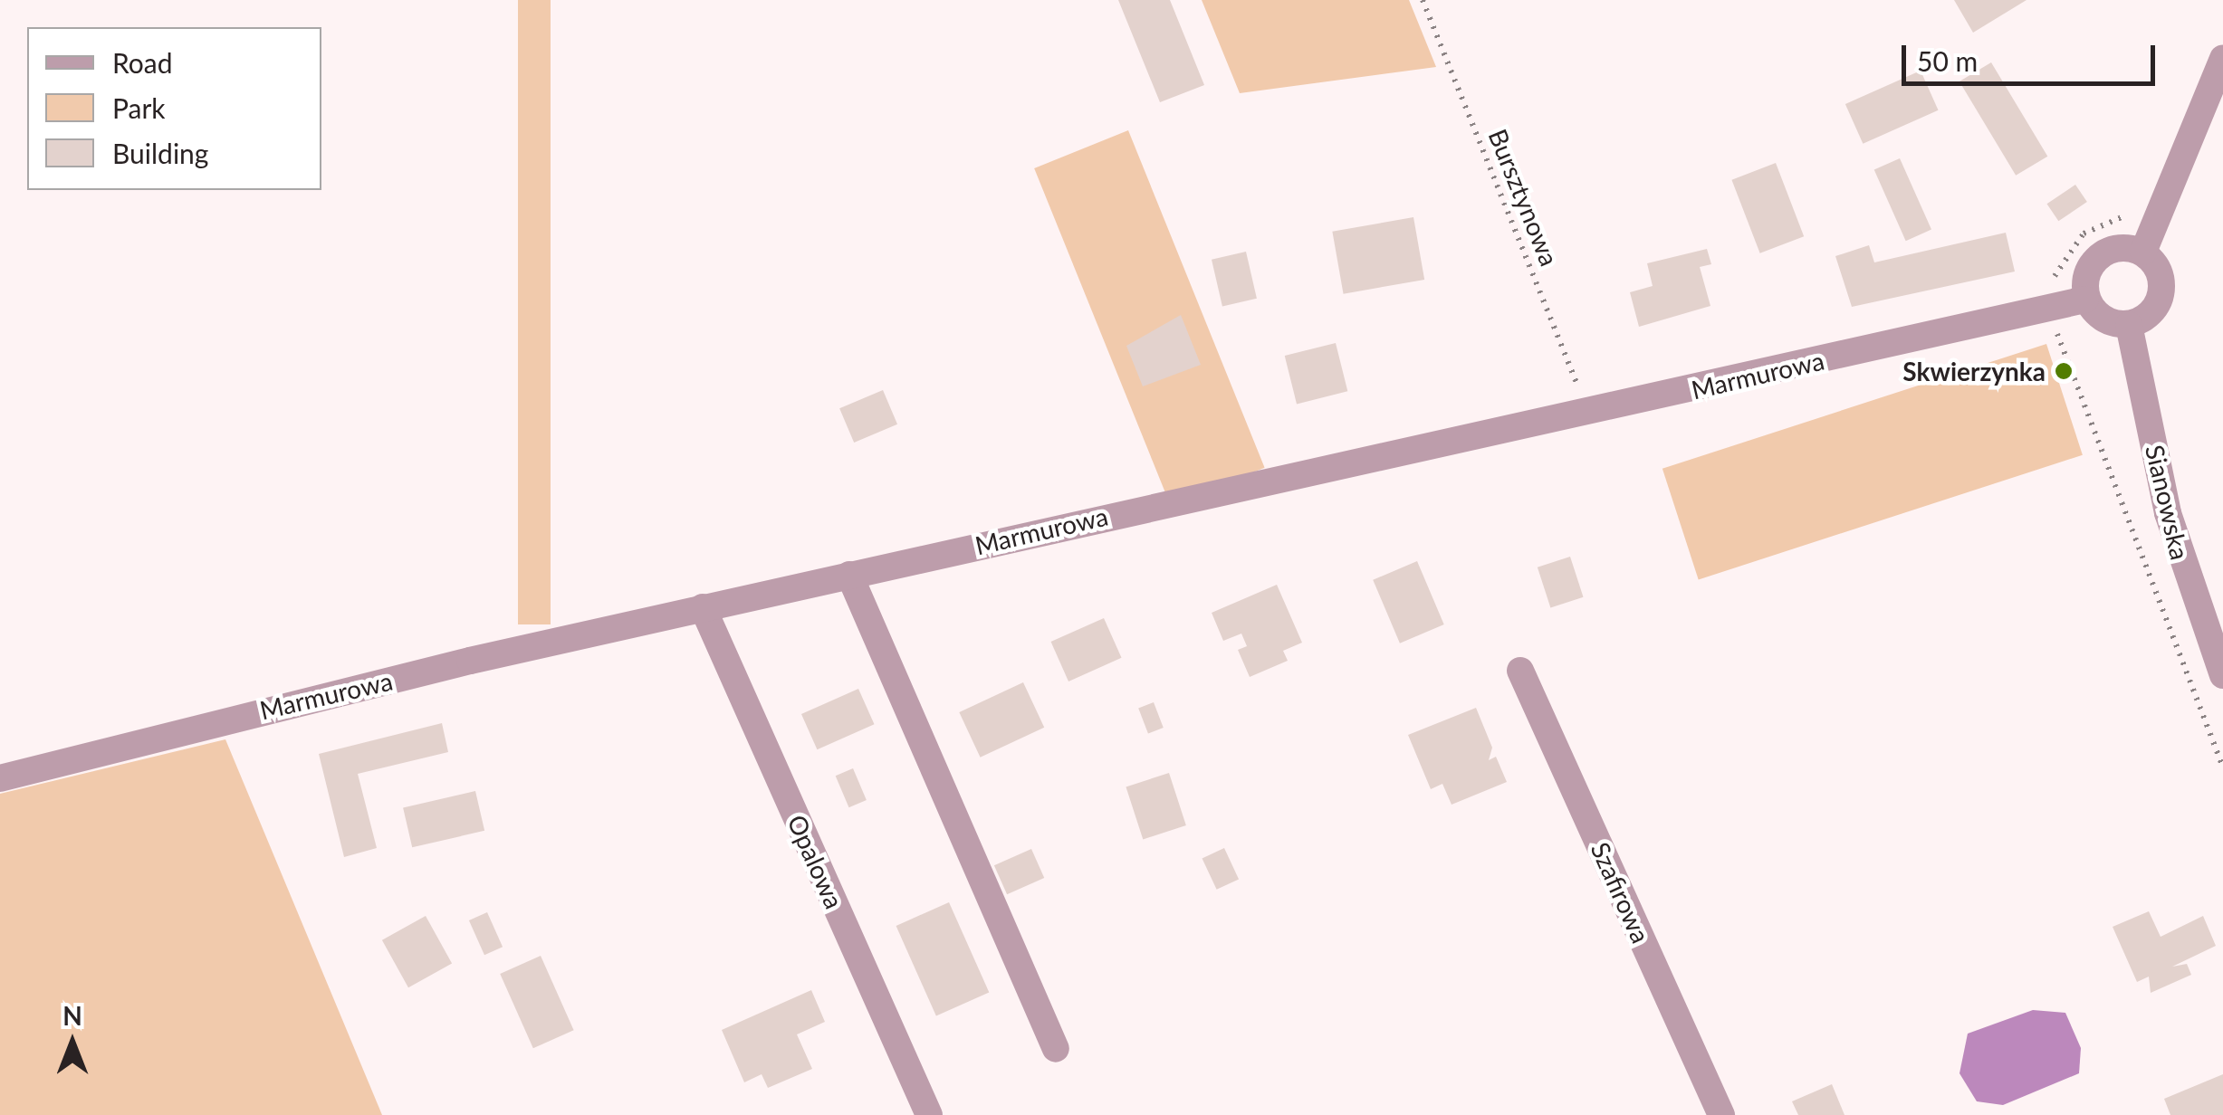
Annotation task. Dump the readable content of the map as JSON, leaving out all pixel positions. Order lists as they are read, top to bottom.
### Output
{
  "streets": {
    "street": [
      "Marmurowa",
      "Sianowska",
      "Opalowa",
      "Szafirowa"
    ],
    "path": ["Bursztynowa"]
  },
  "crossings": [
    ["Bursztynowa", "Marmurowa"],
    ["Marmurowa", "Sianowska"],
    ["Marmurowa", "Opalowa"]
  ],
  "places": ["Skwierzynka"],
  "legend": ["Road", "Park", "Building"],
  "scale_bar": "50 m",
  "north": "top"
}
